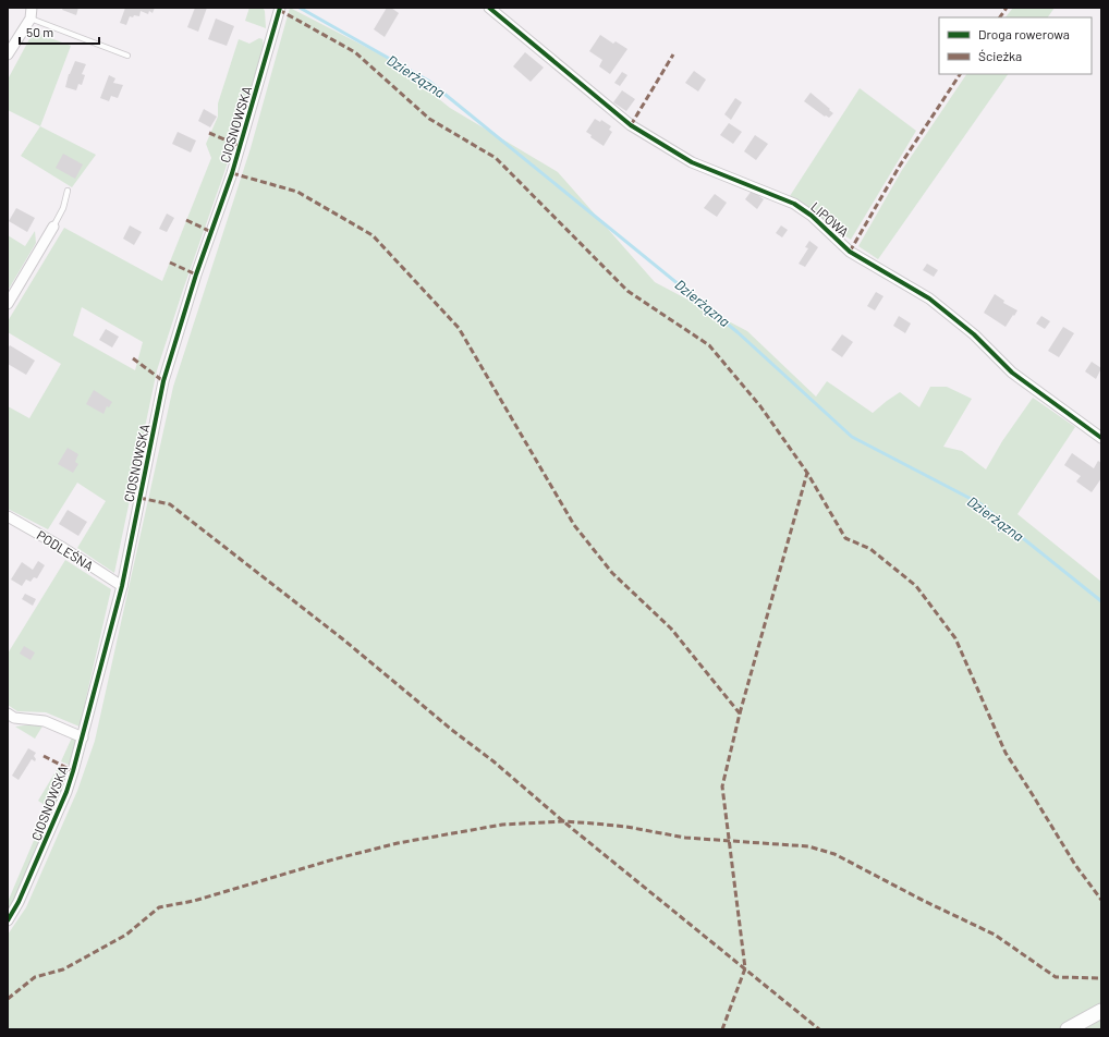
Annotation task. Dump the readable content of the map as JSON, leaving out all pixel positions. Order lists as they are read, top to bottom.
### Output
{
  "streets": {
    "street": ["CIOSNOWSKA", "LIPOWA", "PODLEŚNA"]
  },
  "crossings": [
    ["CIOSNOWSKA", "PODLEŚNA"]
  ],
  "water": ["Dzierżązna"],
  "legend": ["Droga rowerowa", "Ścieżka"],
  "scale_bar": "50 m"
}
